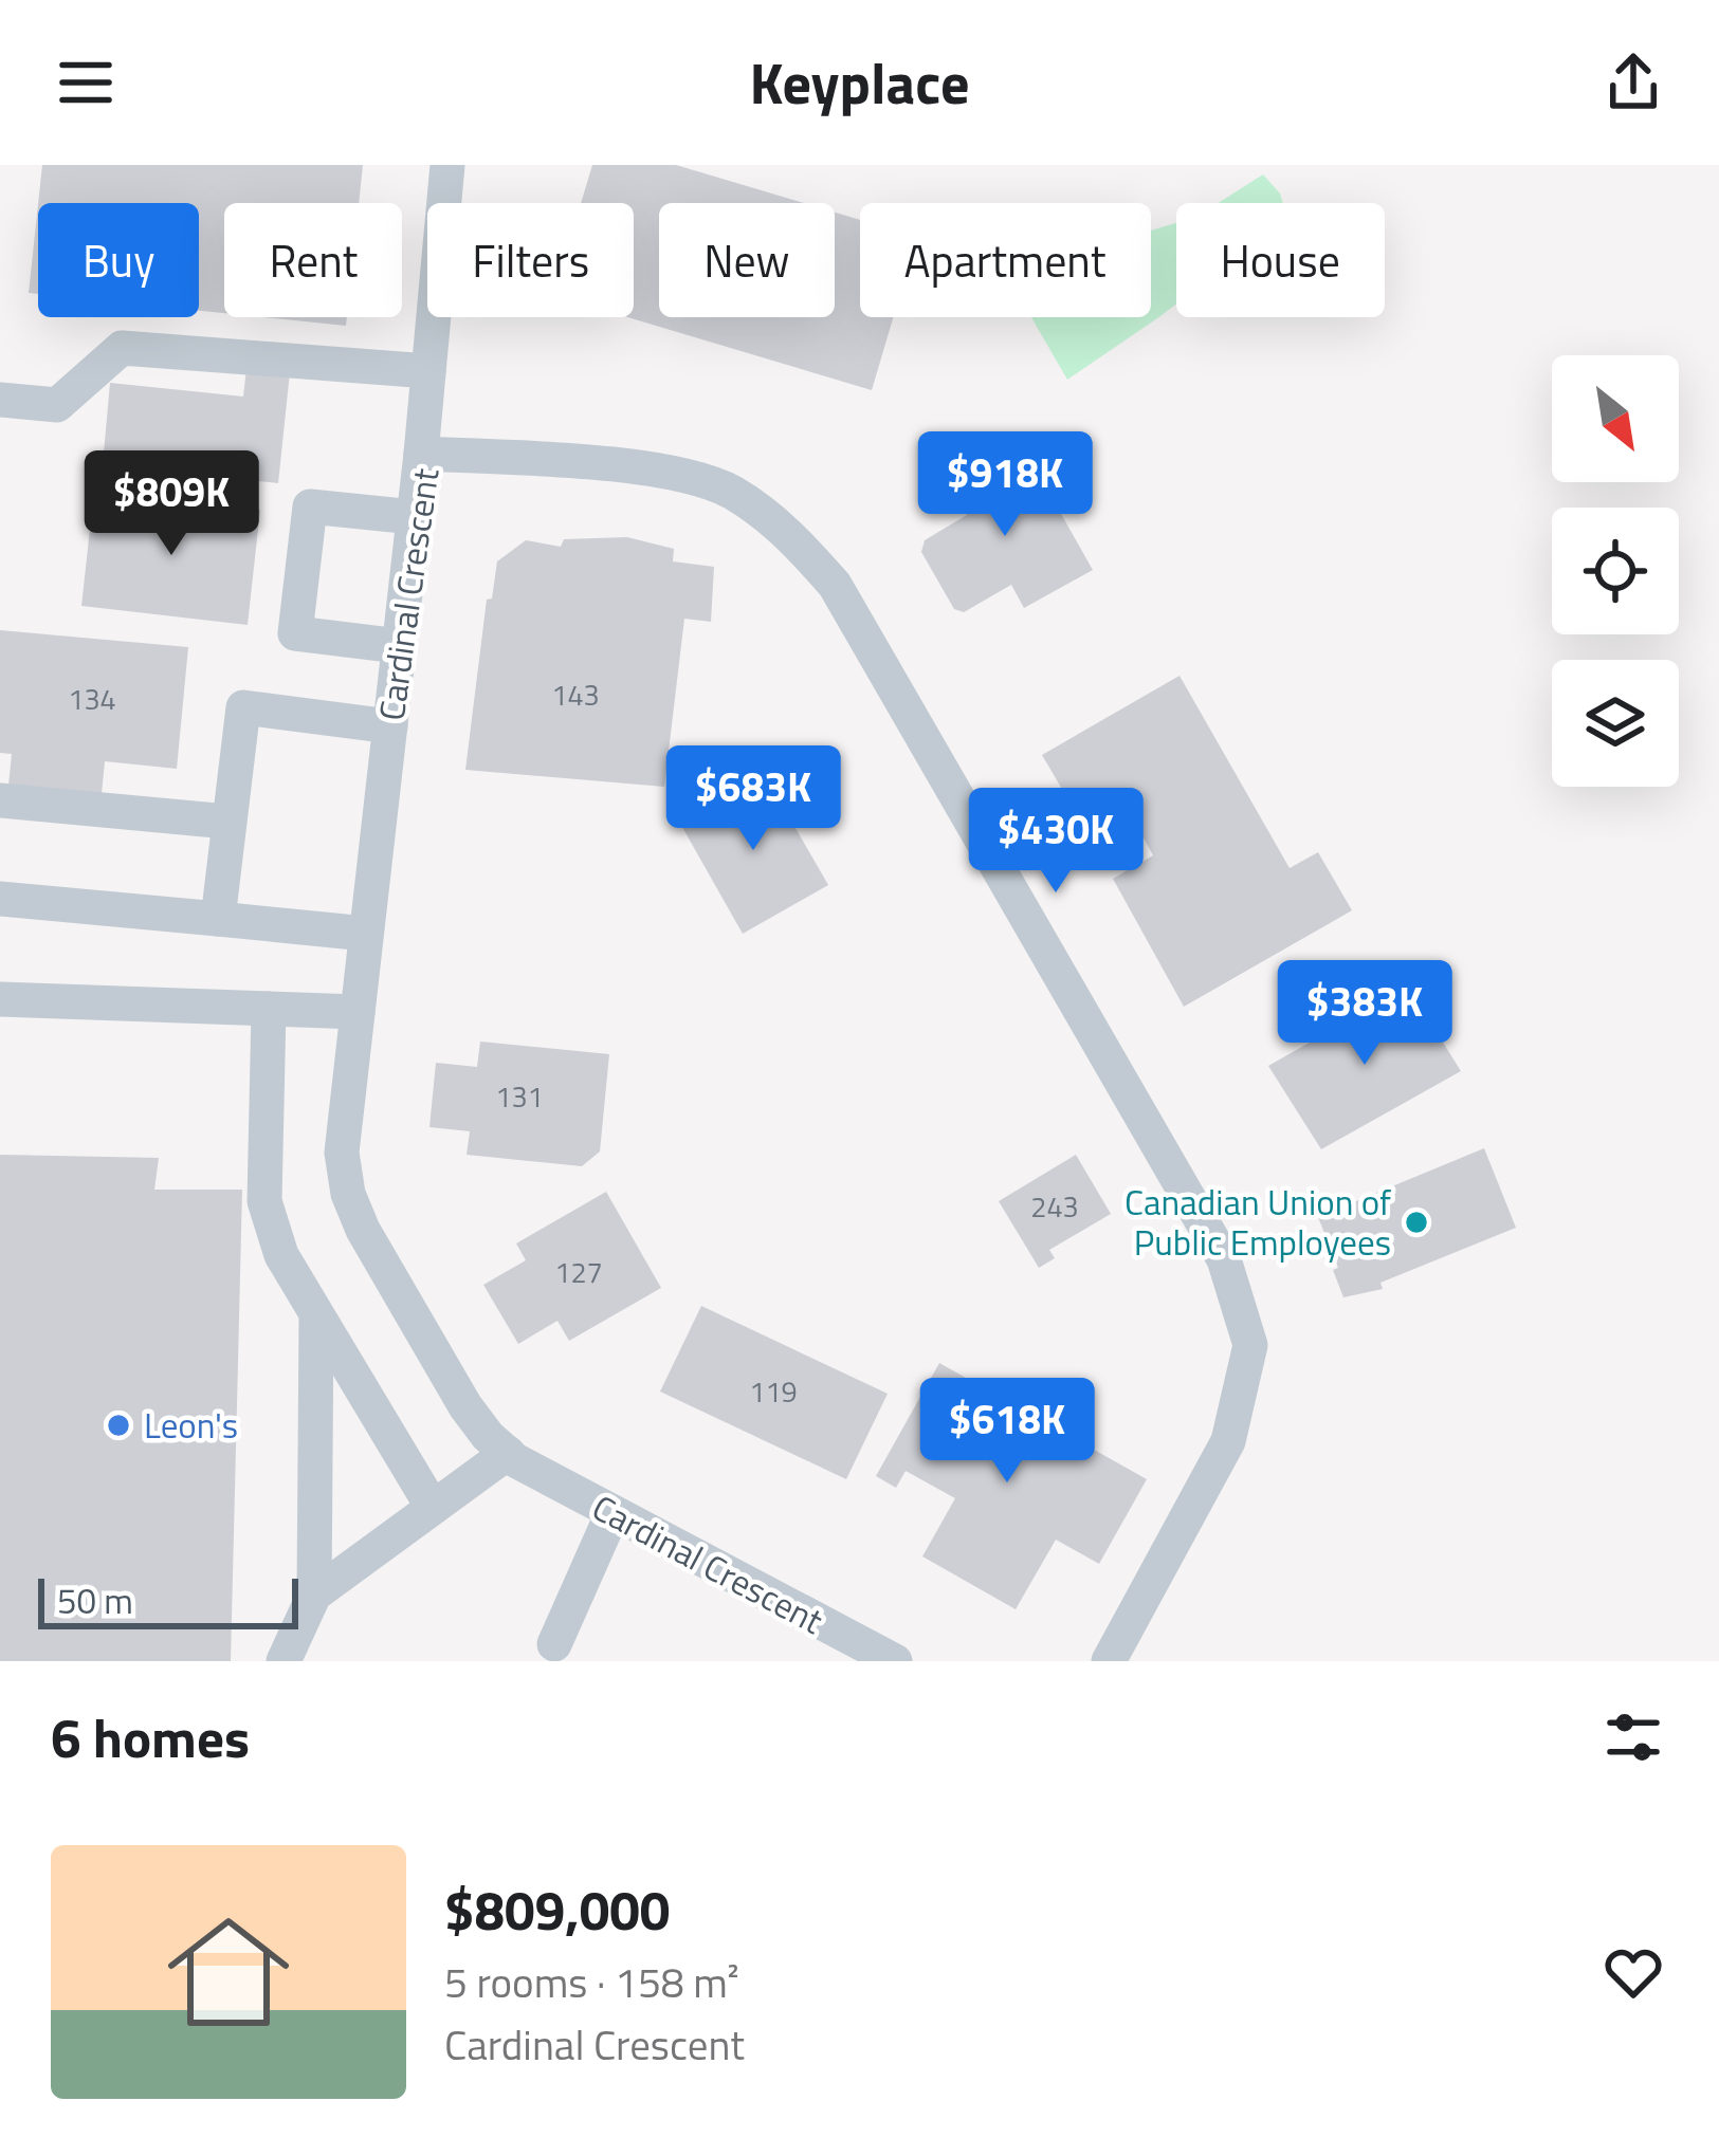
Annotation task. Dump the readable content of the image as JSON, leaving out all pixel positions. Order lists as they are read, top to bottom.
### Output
{
  "streets": {
    "street": ["Cardinal Crescent"]
  },
  "places": ["Canadian Union of Public Employees", "Leon's"],
  "house_numbers": [
    "143",
    "134",
    "131",
    "243",
    "127",
    "119"
  ],
  "scale_bar": "50 m",
  "north": "bottom right",
  "page": {
    "header": "Keyplace",
    "chip": [
      "Buy",
      "Rent",
      "Filters",
      "New",
      "Apartment",
      "House"
    ],
    "price": [
      "$918K",
      "$809K",
      "$683K",
      "$430K",
      "$383K",
      "$618K"
    ],
    "scale": "50 m",
    "heading": "6 homes",
    "list": [
      {
        "name": "$809,000",
        "note": "5 rooms · 158 m² · Cardinal Crescent"
      }
    ]
  }
}
